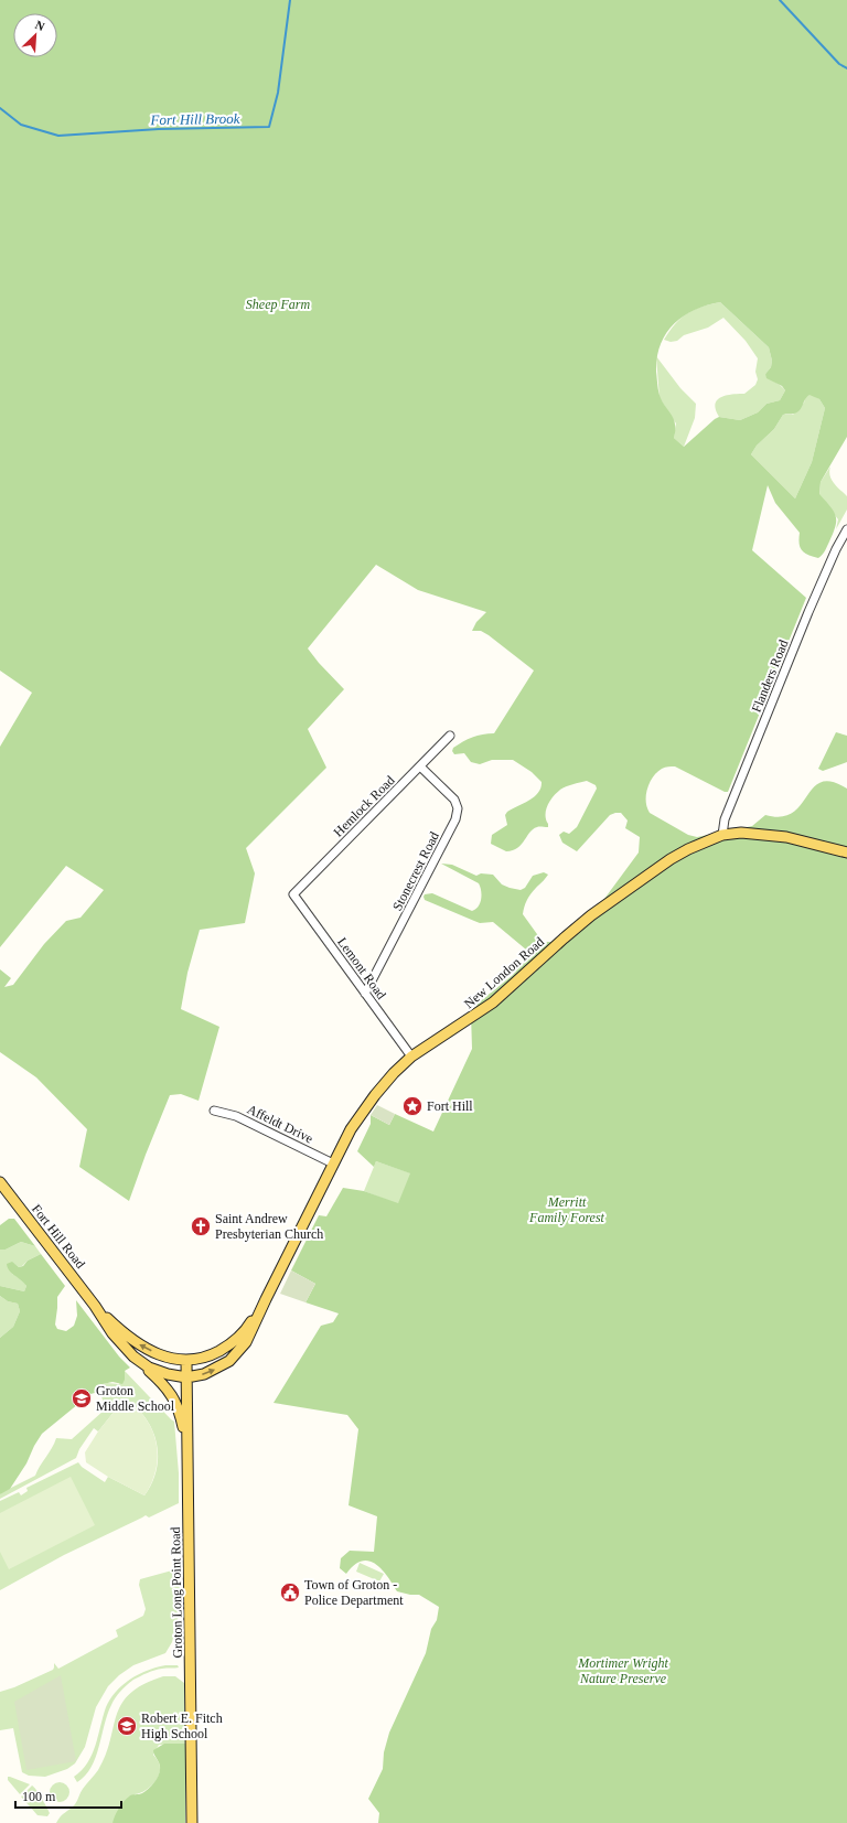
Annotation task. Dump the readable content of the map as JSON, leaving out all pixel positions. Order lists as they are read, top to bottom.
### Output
{
  "streets": {
    "main road": ["New London Road", "Fort Hill Road", "Groton Long Point Road"],
    "street": [
      "Flanders Road",
      "Hemlock Road",
      "Stonecrest Road",
      "Lemont Road",
      "Affeldt Drive"
    ]
  },
  "crossings": [
    ["Flanders Road", "New London Road"],
    ["Hemlock Road", "Stonecrest Road"],
    ["Hemlock Road", "Lemont Road"],
    ["Stonecrest Road", "Lemont Road"],
    ["Lemont Road", "New London Road"],
    ["New London Road", "Affeldt Drive"],
    ["New London Road", "Fort Hill Road"],
    ["Fort Hill Road", "Groton Long Point Road"]
  ],
  "water": ["Fort Hill Brook"],
  "parks": ["Sheep Farm", "Merritt Family Forest", "Mortimer Wright Nature Preserve"],
  "places": {
    "place": ["Fort Hill"],
    "church": ["Saint Andrew Presbyterian Church"],
    "school or university": ["Groton Middle School", "Robert E. Fitch High School"],
    "public building": ["Town of Groton - Police Department"]
  },
  "scale_bar": "100 m",
  "north": "top right"
}
